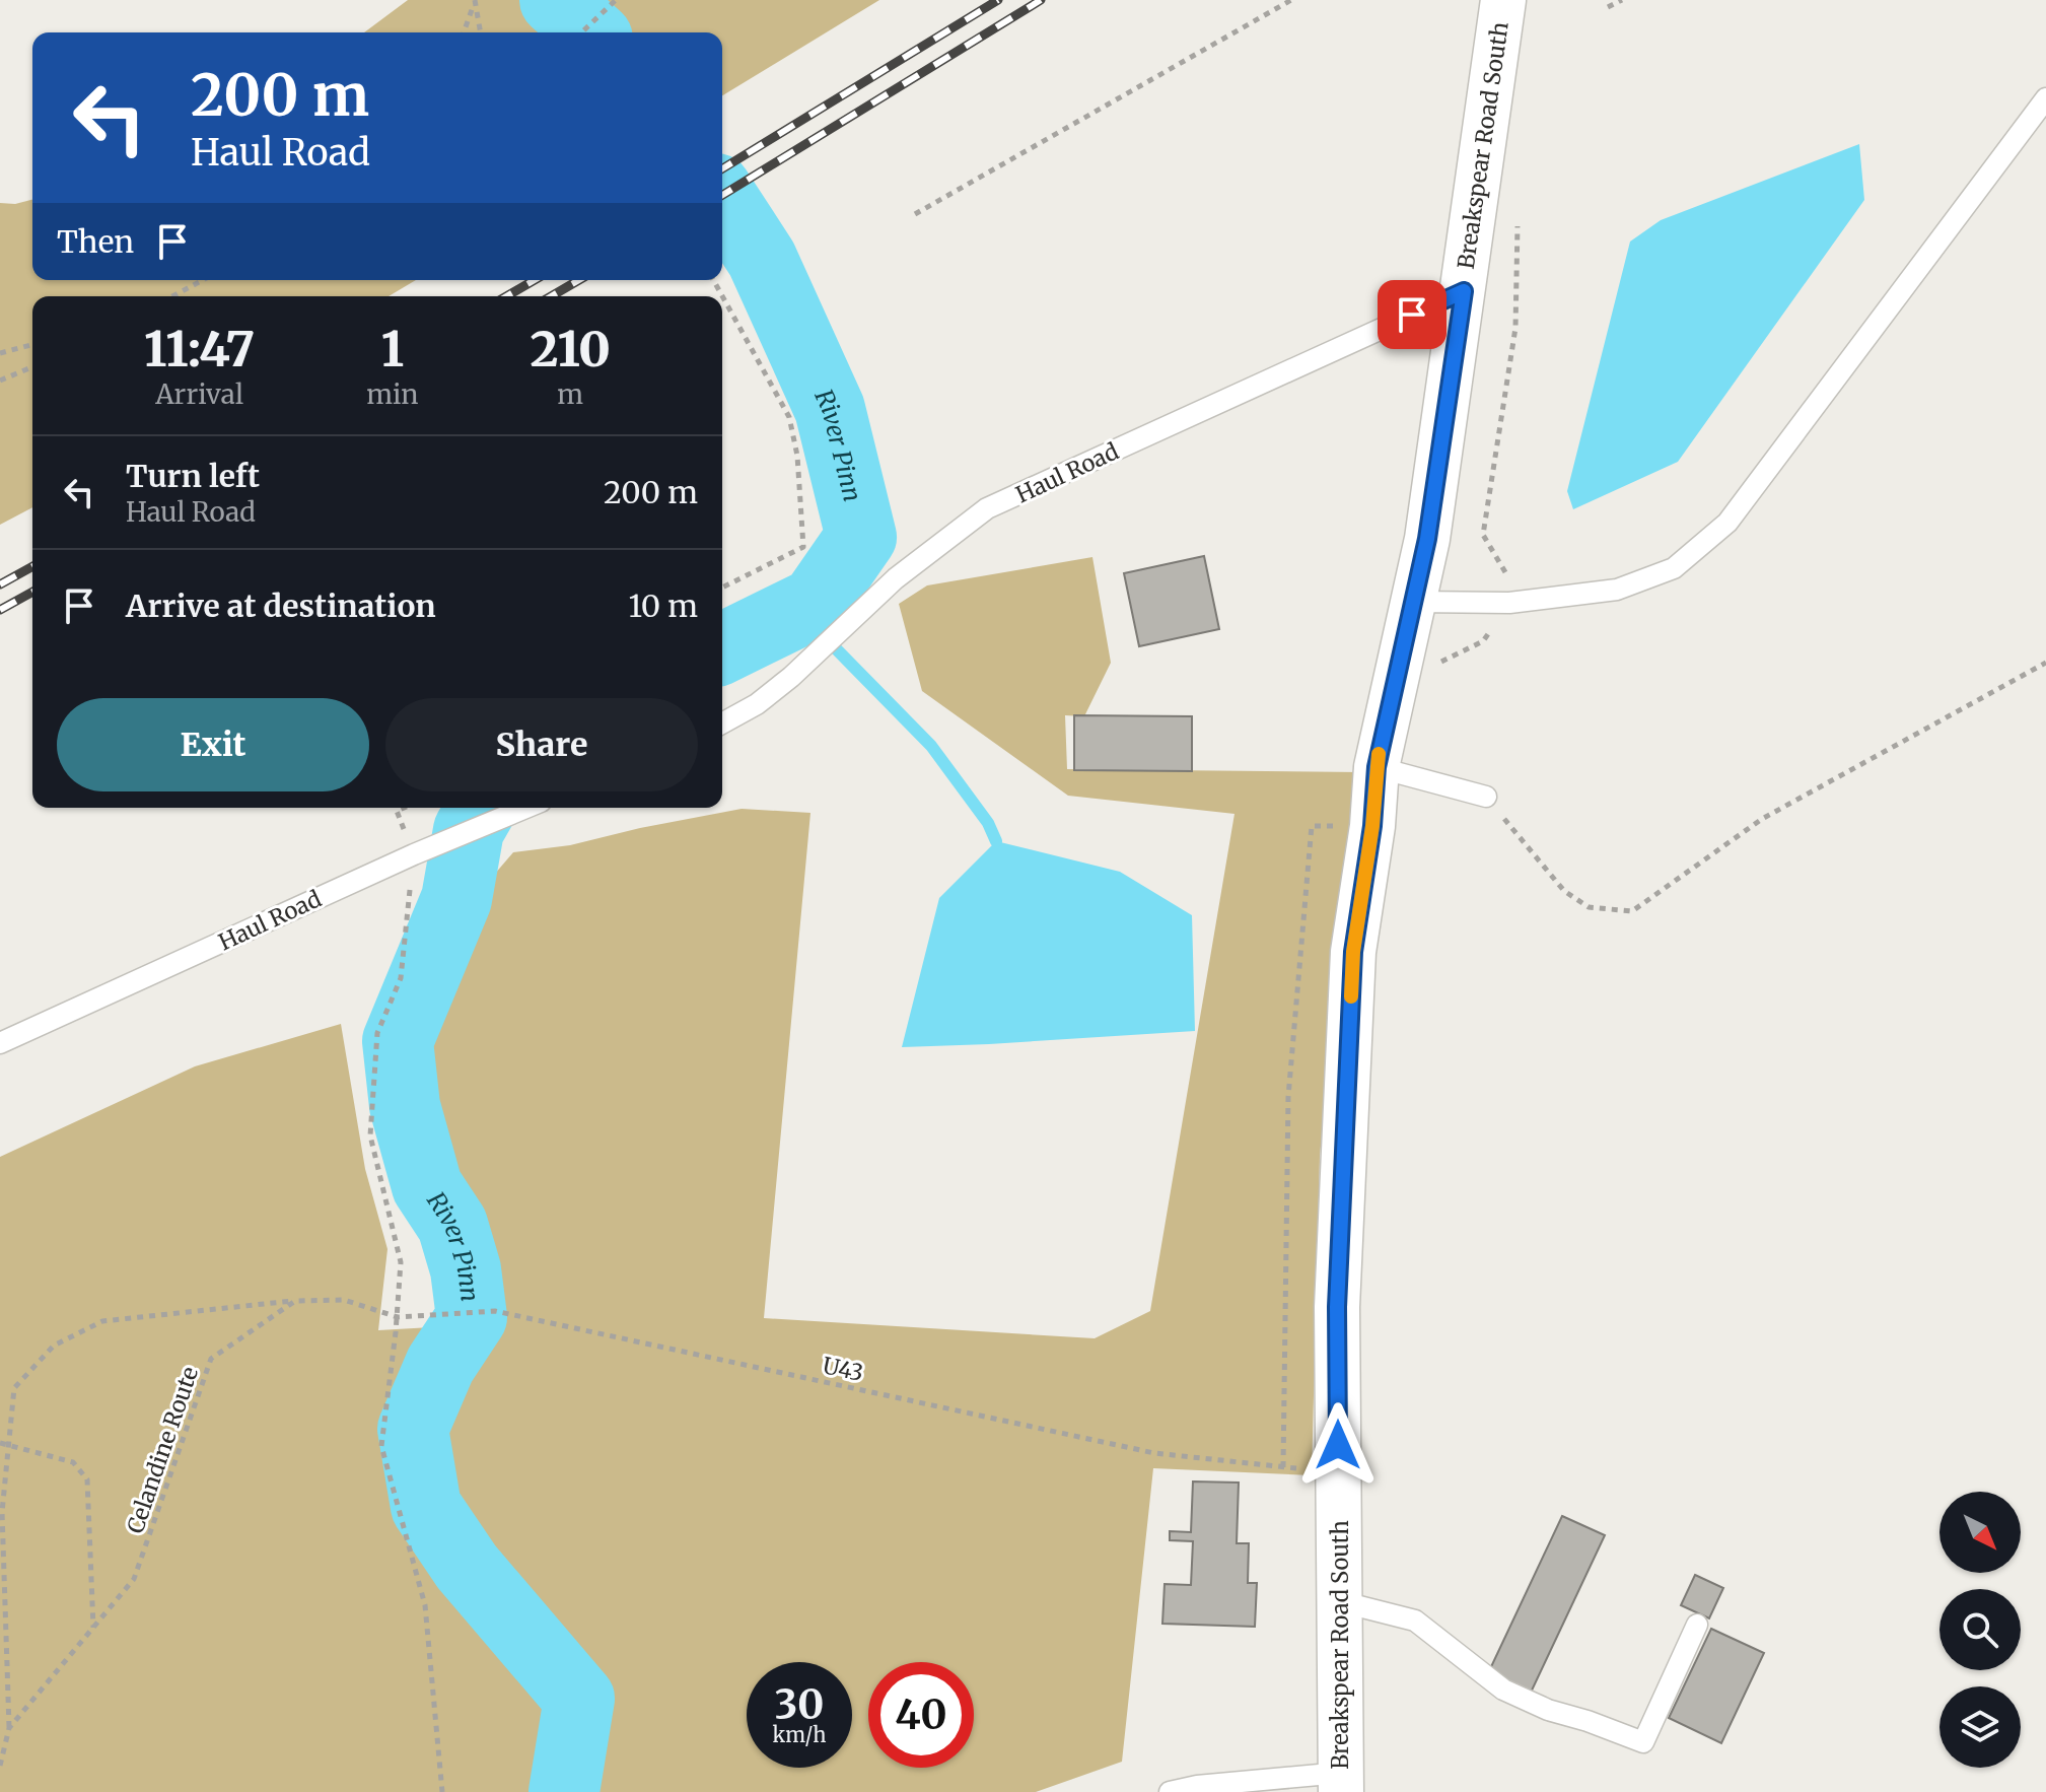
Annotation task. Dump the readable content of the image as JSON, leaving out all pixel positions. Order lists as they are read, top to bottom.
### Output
{
  "streets": {
    "street": ["Breakspear Road South"],
    "lane": ["Haul Road"],
    "path": ["U43", "Celandine Route"]
  },
  "crossings": [
    ["Breakspear Road South", "Haul Road"],
    ["Breakspear Road South", "U43"]
  ],
  "water": ["River Pinn"],
  "north": "bottom right",
  "page": {
    "turn": ["200 m", "Haul Road"],
    "then": "Then",
    "eta": [
      "11:47",
      "Arrival",
      "1",
      "min",
      "210",
      "m"
    ],
    "list": [
      {
        "name": "Turn left",
        "note": "Haul Road",
        "value": "200 m"
      },
      {
        "name": "Arrive at destination",
        "value": "10 m"
      }
    ],
    "buttons": ["Exit", "Share"],
    "speed": "30 km/h",
    "limit": "40"
  }
}
